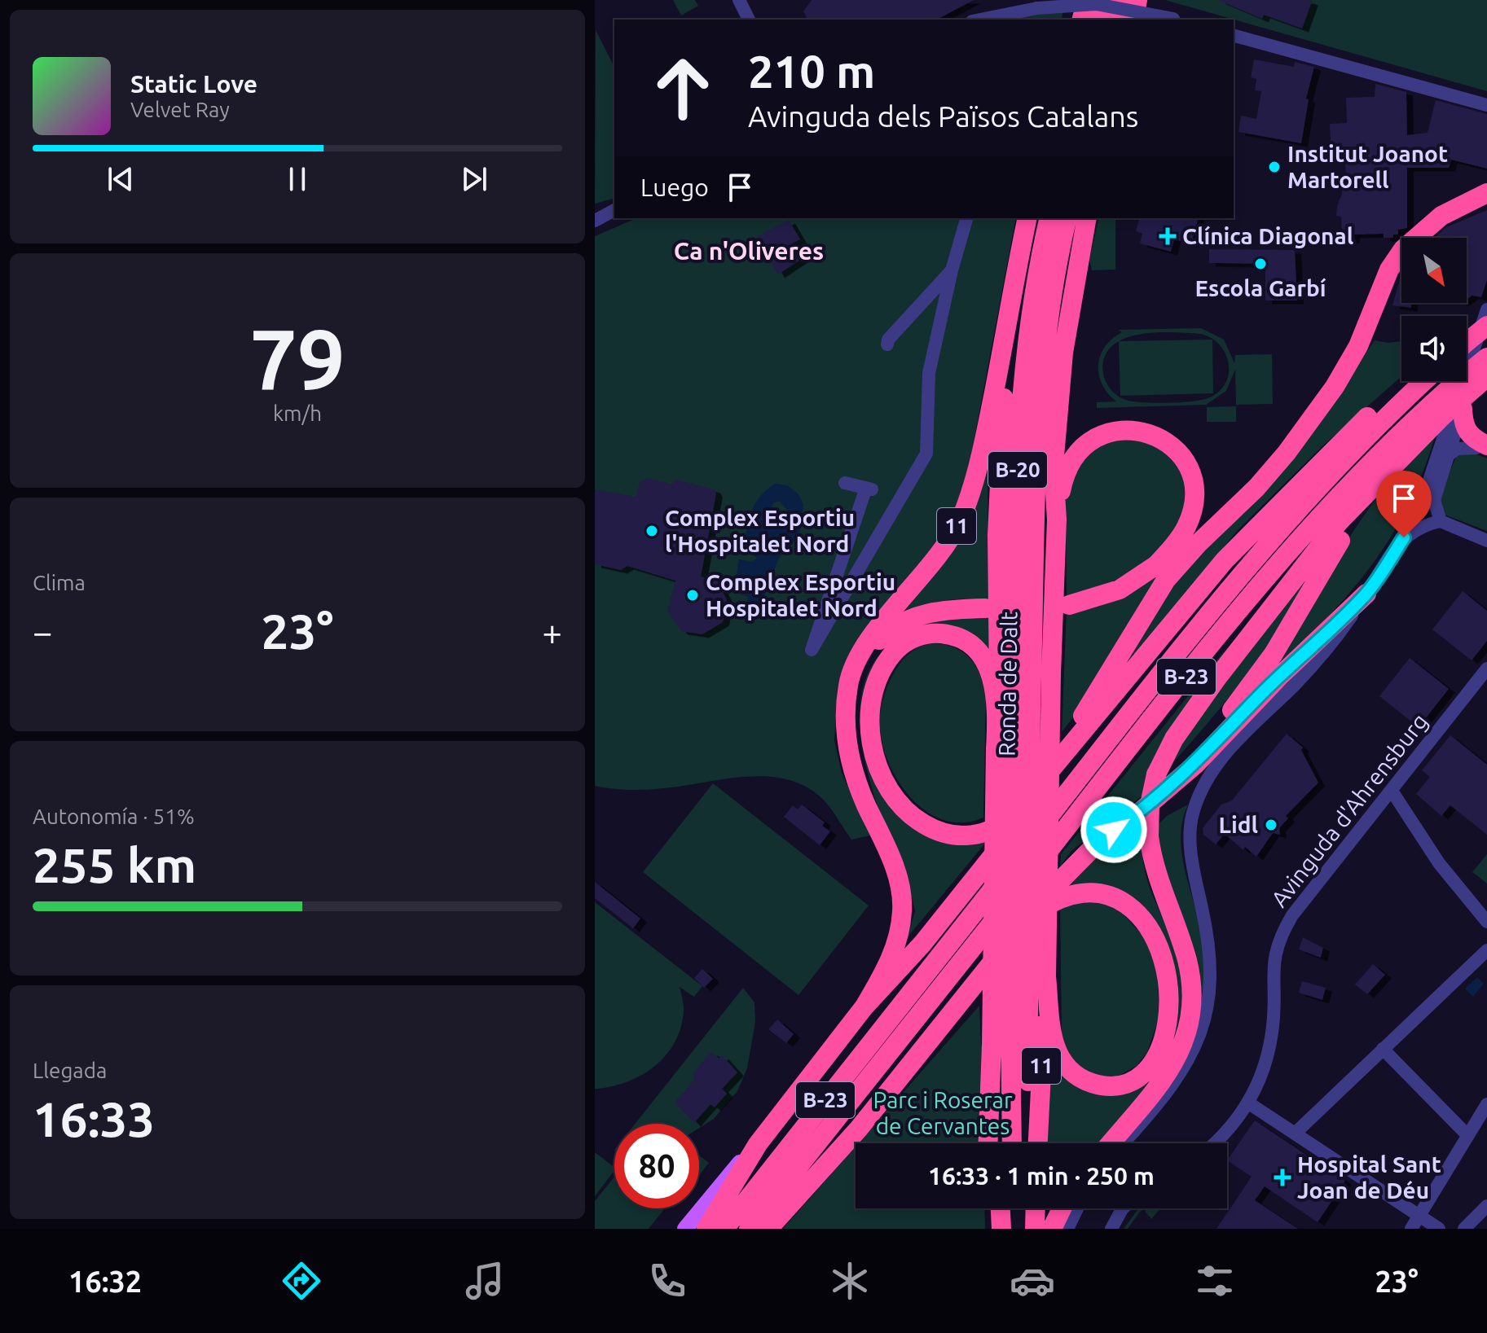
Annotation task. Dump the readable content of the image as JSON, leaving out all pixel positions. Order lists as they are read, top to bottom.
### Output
{
  "streets": {
    "highway": [
      "B-20",
      "11",
      "B-23",
      "Ronda de Dalt"
    ],
    "street": ["Avinguda d'Ahrensburg"]
  },
  "districts": ["Ca n'Oliveres"],
  "parks": ["Parc i Roserar de Cervantes"],
  "places": {
    "other": [
      "Institut Joanot Martorell",
      "Escola Garbí",
      "Complex Esportiu l'Hospitalet Nord",
      "Complex Esportiu Hospitalet Nord",
      "Lidl"
    ],
    "health": ["Clínica Diagonal", "Hospital Sant Joan de Déu"]
  },
  "north": "bottom right",
  "page": {
    "turn": ["210 m", "Avinguda dels Països Catalans"],
    "song": ["Static Love", "Velvet Ray"],
    "then": "Luego",
    "tile": [
      ["79", "km/h"],
      "Clima",
      ["Autonomía · 51%", "255 km"],
      ["Llegada", "16:33"]
    ],
    "heat": ["−", "23°", "+"],
    "limit": "80",
    "trip": "16:33 · 1 min · 250 m",
    "tabs": ["16:32", "23°"]
  }
}
